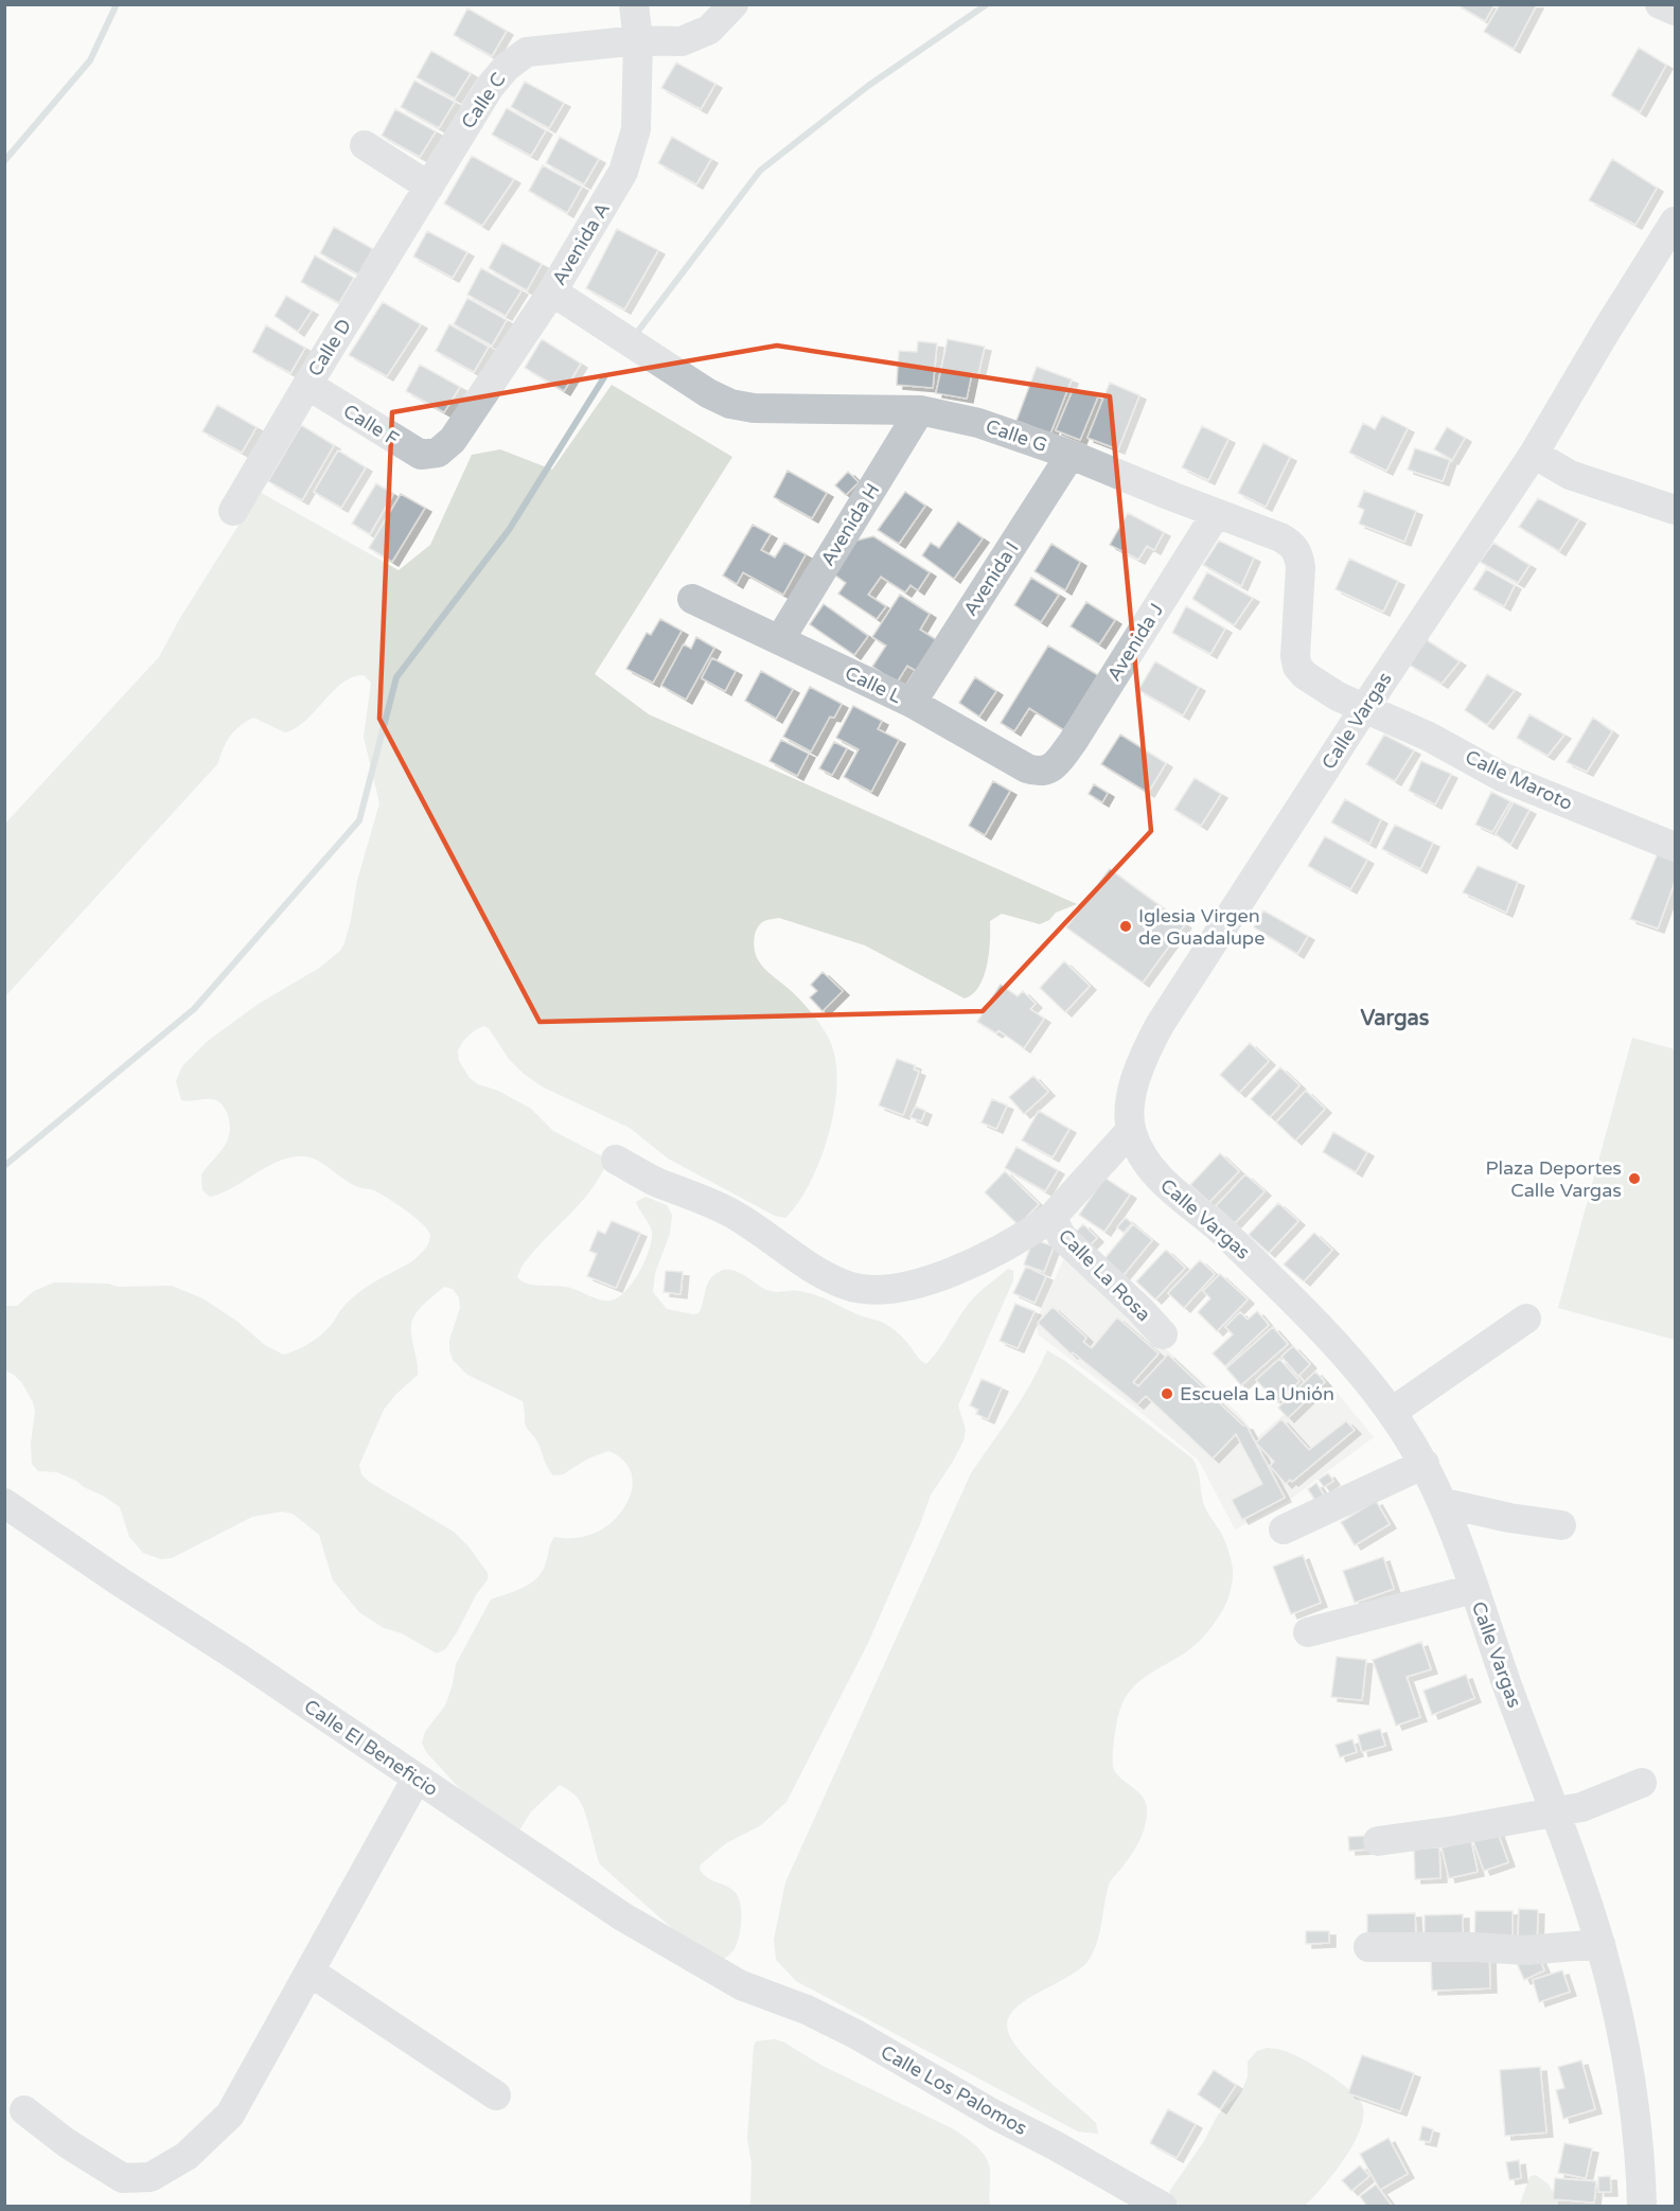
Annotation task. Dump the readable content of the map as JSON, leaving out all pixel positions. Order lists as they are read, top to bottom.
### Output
{
  "streets": {
    "street": [
      "Calle C",
      "Avenida A",
      "Calle D",
      "Calle F",
      "Calle G",
      "Avenida H",
      "Avenida I",
      "Avenida J",
      "Calle L",
      "Calle Vargas",
      "Calle Maroto",
      "Calle La Rosa",
      "Calle El Beneficio",
      "Calle Los Palomos"
    ]
  },
  "crossings": [
    ["Calle C", "Avenida A"],
    ["Calle C", "Calle D"],
    ["Avenida A", "Calle F"],
    ["Avenida A", "Calle G"],
    ["Calle D", "Calle F"],
    ["Calle G", "Avenida H"],
    ["Calle G", "Avenida I"],
    ["Calle G", "Avenida J"],
    ["Calle G", "Calle Vargas"],
    ["Calle G", "Calle Maroto"],
    ["Avenida H", "Calle L"],
    ["Avenida I", "Calle L"],
    ["Avenida J", "Calle L"],
    ["Calle Vargas", "Calle Maroto"],
    ["Calle Vargas", "Calle La Rosa"],
    ["Calle El Beneficio", "Calle Los Palomos"]
  ],
  "districts": ["Vargas"],
  "places": ["Iglesia Virgen de Guadalupe", "Plaza Deportes Calle Vargas", "Escuela La Unión"]
}
